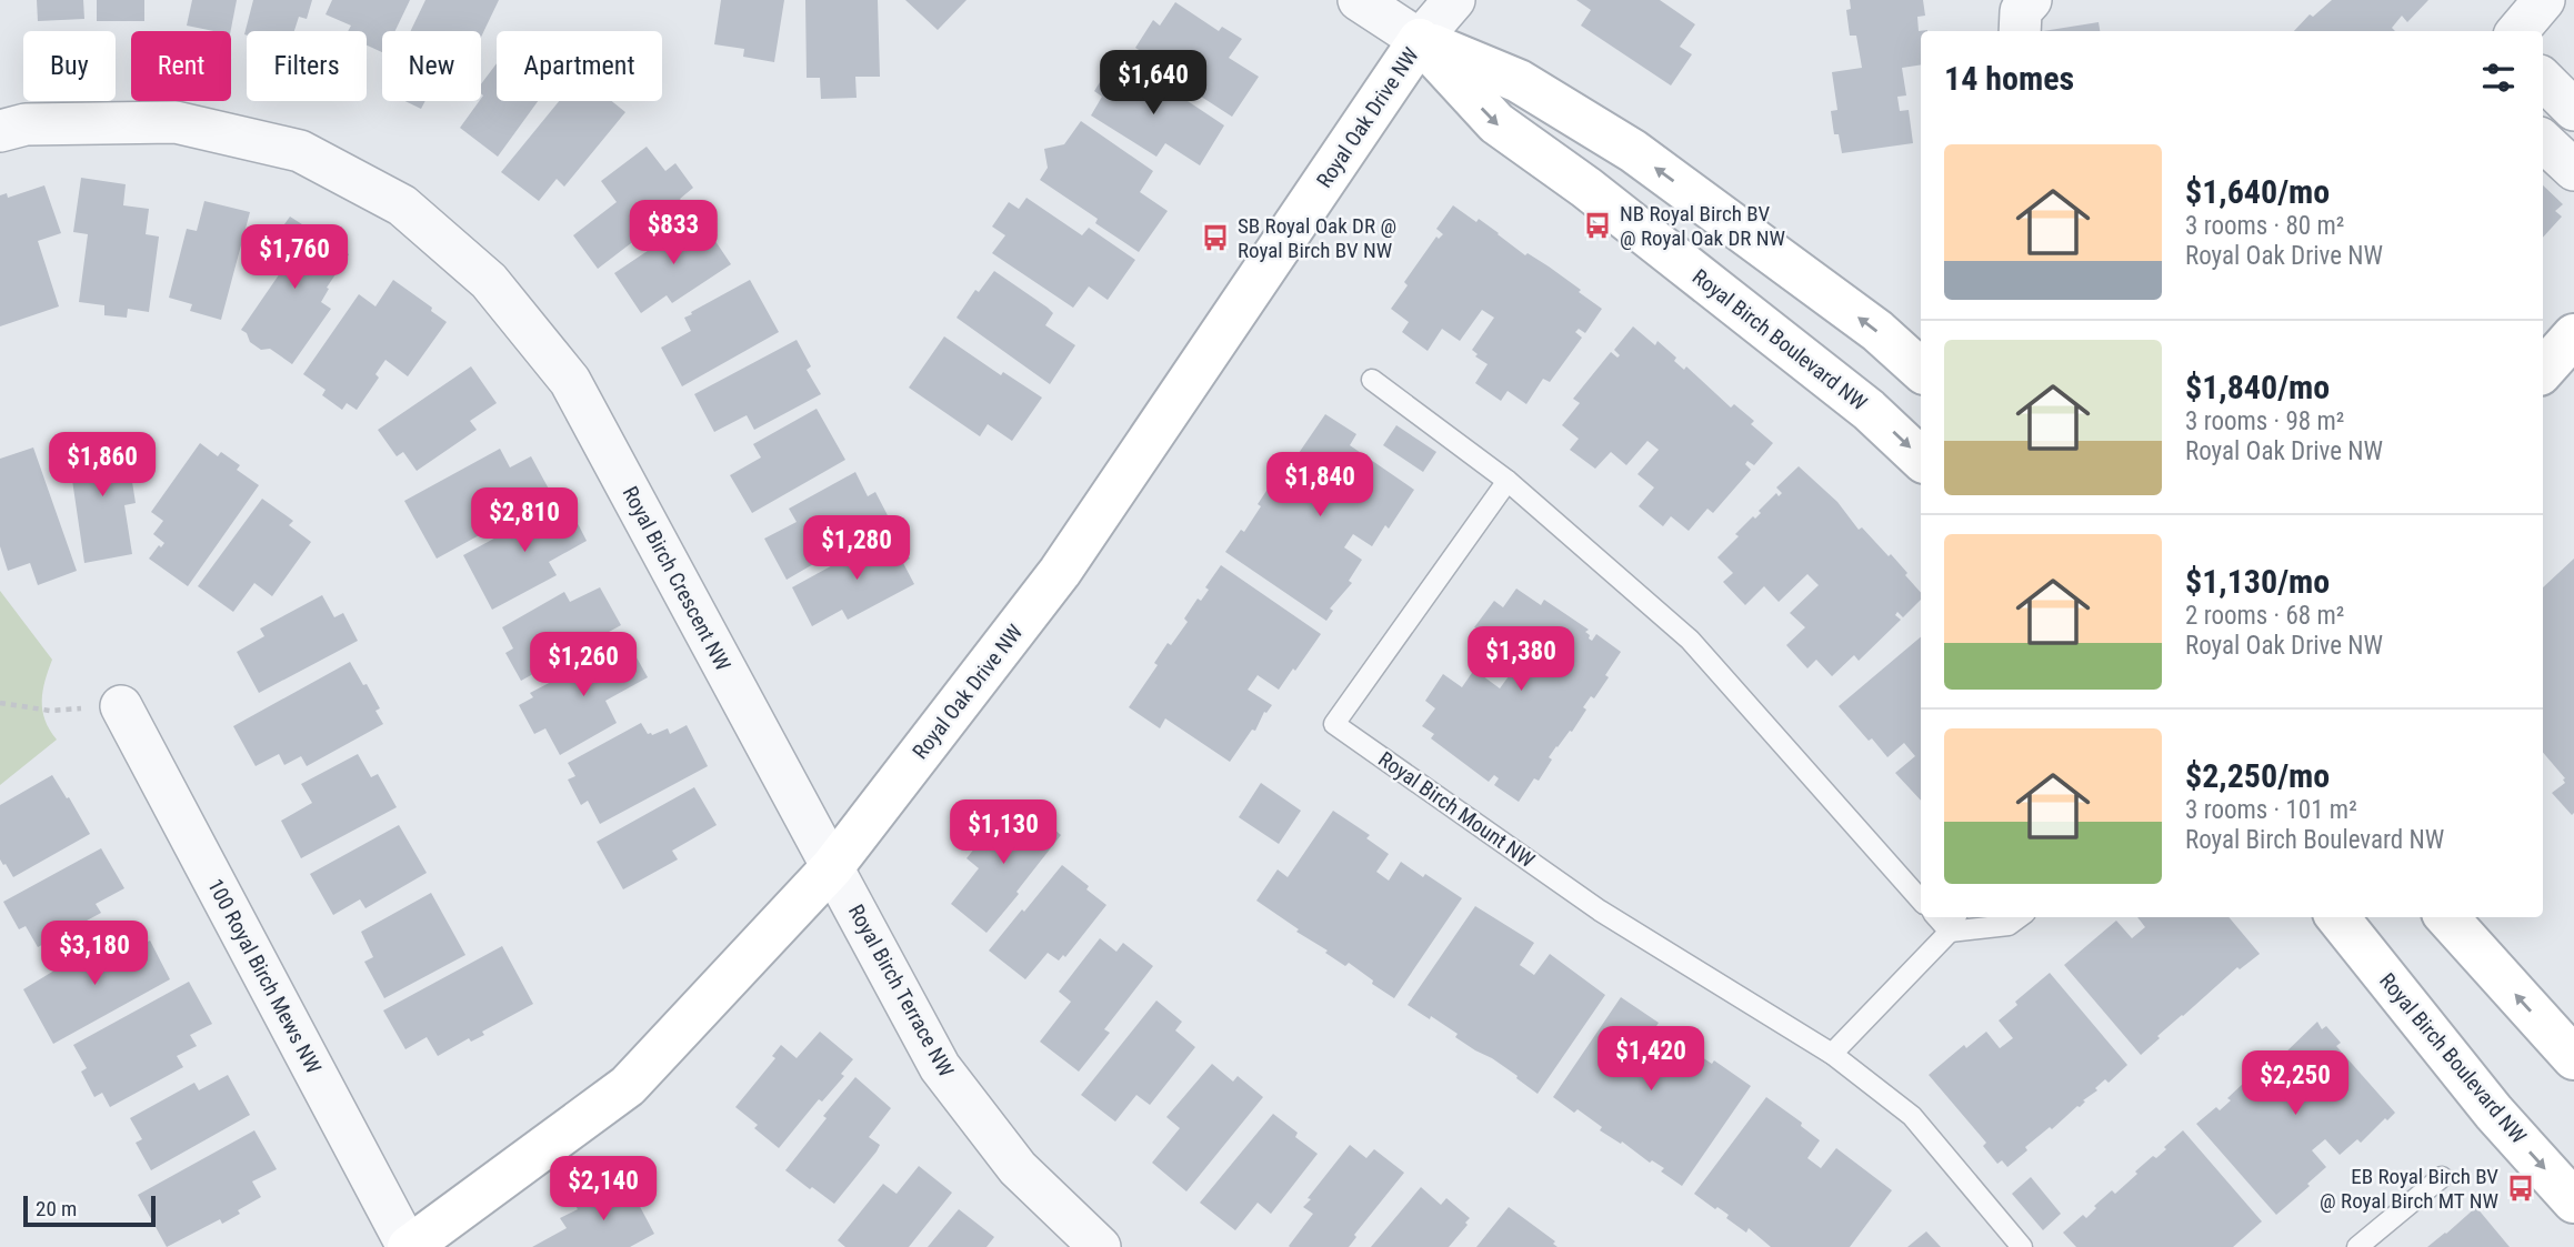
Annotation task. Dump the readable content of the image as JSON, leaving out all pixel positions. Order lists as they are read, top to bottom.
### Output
{
  "streets": {
    "street": [
      "Royal Oak Drive NW",
      "Royal Birch Boulevard NW",
      "Royal Birch Crescent NW",
      "100 Royal Birch Mews NW",
      "Royal Birch Terrace NW"
    ],
    "lane": ["Royal Birch Mount NW"]
  },
  "crossings": [
    ["Royal Oak Drive NW", "Royal Birch Boulevard NW"],
    ["Royal Oak Drive NW", "Royal Birch Crescent NW"],
    ["Royal Oak Drive NW", "100 Royal Birch Mews NW"],
    ["Royal Oak Drive NW", "Royal Birch Terrace NW"],
    ["Royal Birch Crescent NW", "Royal Birch Terrace NW"]
  ],
  "places": {
    "bus stop": ["NB Royal Birch BV @ Royal Oak DR NW", "SB Royal Oak DR @ Royal Birch BV NW", "EB Royal Birch BV @ Royal Birch MT NW"]
  },
  "scale_bar": "20 m",
  "page": {
    "chip": [
      "Buy",
      "Rent",
      "Filters",
      "New",
      "Apartment"
    ],
    "heading": "14 homes",
    "price": [
      "$1,640",
      "$833",
      "$1,760",
      "$1,860",
      "$1,840",
      "$2,810",
      "$1,280",
      "$1,380",
      "$1,260",
      "$1,130",
      "$3,180",
      "$1,420",
      "$2,250",
      "$2,140"
    ],
    "list": [
      {
        "name": "$1,640/mo",
        "note": "3 rooms · 80 m² · Royal Oak Drive NW"
      },
      {
        "name": "$1,840/mo",
        "note": "3 rooms · 98 m² · Royal Oak Drive NW"
      },
      {
        "name": "$1,130/mo",
        "note": "2 rooms · 68 m² · Royal Oak Drive NW"
      },
      {
        "name": "$2,250/mo",
        "note": "3 rooms · 101 m² · Royal Birch Boulevard NW"
      }
    ],
    "scale": "20 m"
  }
}
